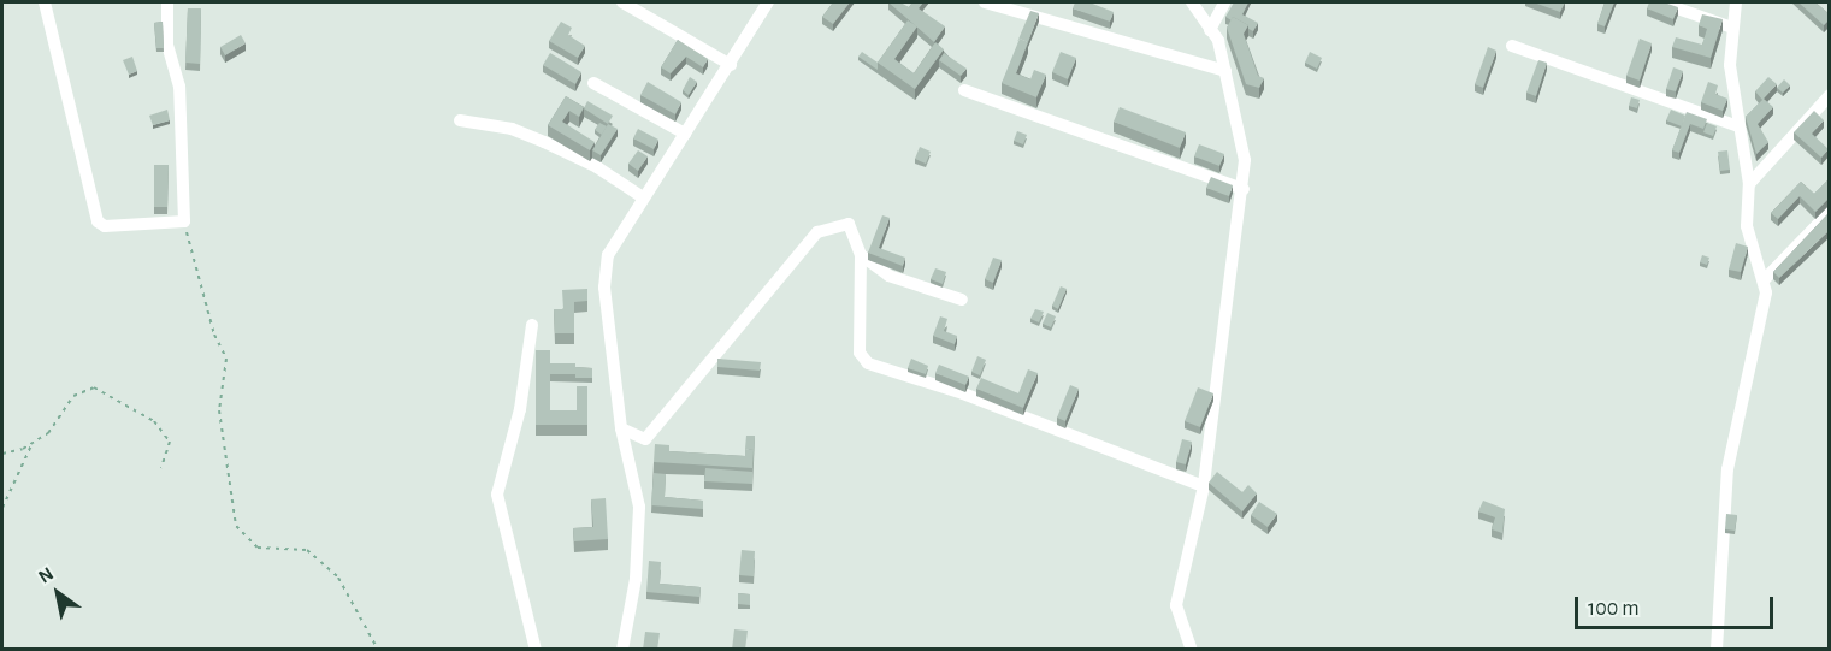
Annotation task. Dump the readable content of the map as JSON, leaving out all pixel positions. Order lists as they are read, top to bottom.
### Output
{
  "scale_bar": "100 m",
  "north": "top left"
}
